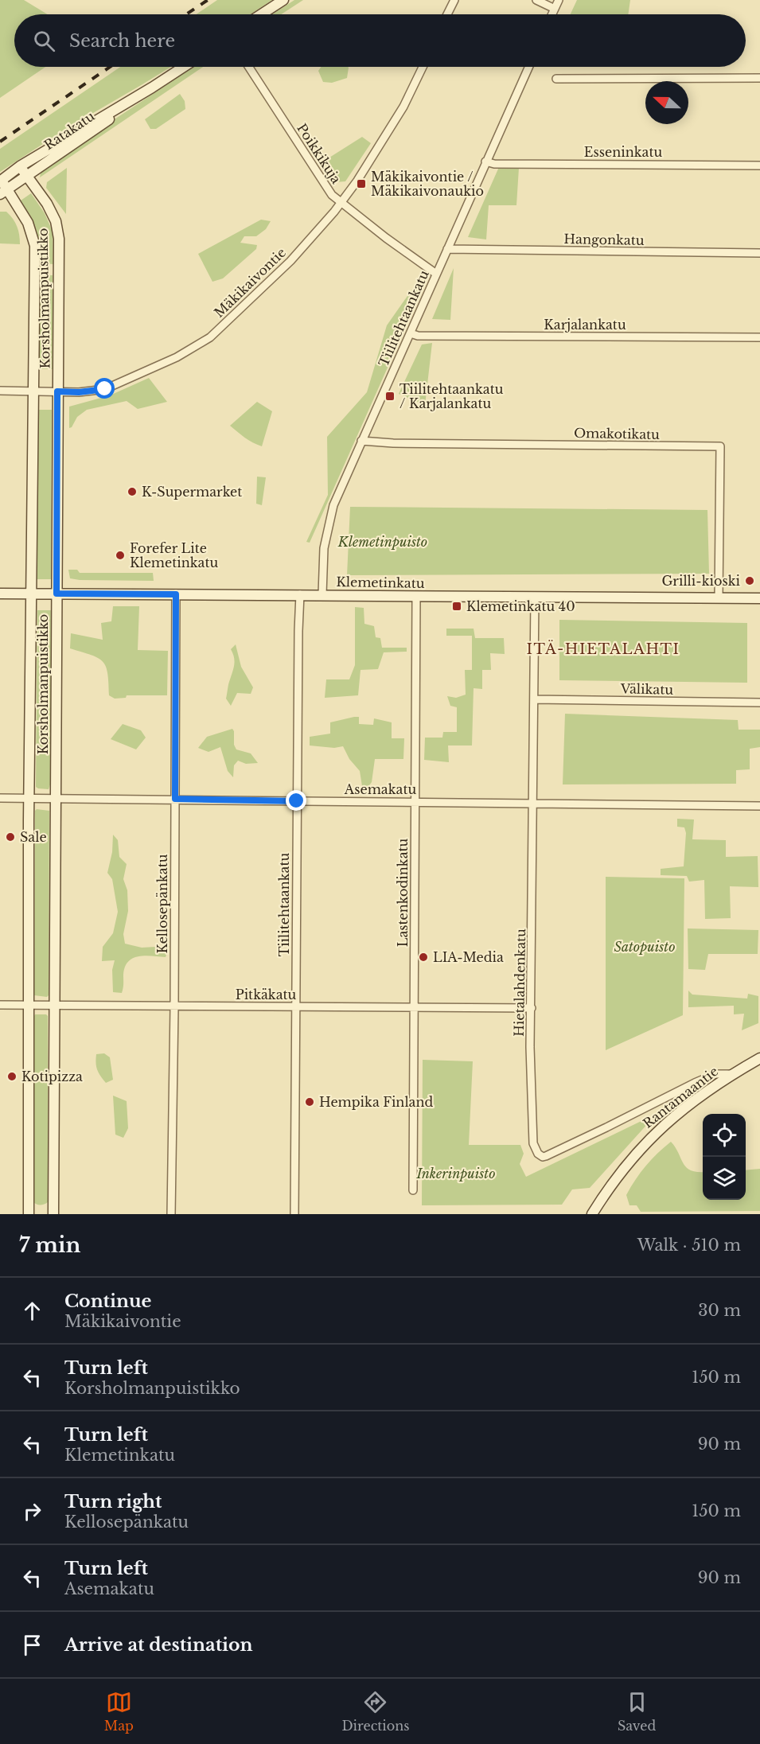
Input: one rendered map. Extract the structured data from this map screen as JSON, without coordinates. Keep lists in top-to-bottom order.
{
  "streets": {
    "main road": [
      "Ratakatu",
      "Korsholmanpuistikko",
      "Klemetinkatu",
      "Rantamaantie"
    ],
    "street": [
      "Esseninkatu",
      "Poikkikuja",
      "Hangonkatu",
      "Mäkikaivontie",
      "Tiilitehtaankatu",
      "Karjalankatu",
      "Omakotikatu",
      "Välikatu",
      "Asemakatu",
      "Lastenkodinkatu",
      "Kellosepänkatu",
      "Hietalahdenkatu",
      "Pitkäkatu"
    ]
  },
  "crossings": [
    ["Ratakatu", "Korsholmanpuistikko"],
    ["Esseninkatu", "Tiilitehtaankatu"],
    ["Poikkikuja", "Mäkikaivontie"],
    ["Poikkikuja", "Tiilitehtaankatu"],
    ["Hangonkatu", "Tiilitehtaankatu"],
    ["Mäkikaivontie", "Korsholmanpuistikko"],
    ["Korsholmanpuistikko", "Klemetinkatu"],
    ["Korsholmanpuistikko", "Asemakatu"],
    ["Korsholmanpuistikko", "Pitkäkatu"],
    ["Tiilitehtaankatu", "Karjalankatu"],
    ["Tiilitehtaankatu", "Omakotikatu"],
    ["Tiilitehtaankatu", "Klemetinkatu"],
    ["Tiilitehtaankatu", "Asemakatu"],
    ["Tiilitehtaankatu", "Pitkäkatu"],
    ["Omakotikatu", "Klemetinkatu"],
    ["Klemetinkatu", "Lastenkodinkatu"],
    ["Klemetinkatu", "Kellosepänkatu"],
    ["Klemetinkatu", "Hietalahdenkatu"],
    ["Välikatu", "Hietalahdenkatu"],
    ["Asemakatu", "Lastenkodinkatu"],
    ["Asemakatu", "Kellosepänkatu"],
    ["Asemakatu", "Hietalahdenkatu"],
    ["Lastenkodinkatu", "Pitkäkatu"],
    ["Kellosepänkatu", "Pitkäkatu"],
    ["Hietalahdenkatu", "Pitkäkatu"],
    ["Hietalahdenkatu", "Rantamaantie"]
  ],
  "districts": ["ITÄ-HIETALAHTI"],
  "parks": ["Klemetinpuisto", "Satopuisto", "Inkerinpuisto"],
  "places": {
    "transit": ["Mäkikaivontie / Mäkikaivonaukio", "Tiilitehtaankatu / Karjalankatu", "Klemetinkatu 40"],
    "other": [
      "K-Supermarket",
      "Forefer Lite Klemetinkatu",
      "Grilli-kioski",
      "Sale",
      "LIA-Media",
      "Kotipizza",
      "Hempika Finland"
    ]
  },
  "north": "left",
  "page": {
    "search": "Search here",
    "heading": ["7 min", "Walk · 510 m"],
    "list": [
      ["Continue", "Mäkikaivontie", "30 m"],
      ["Turn left", "Korsholmanpuistikko", "150 m"],
      ["Turn left", "Klemetinkatu", "90 m"],
      ["Turn right", "Kellosepänkatu", "150 m"],
      ["Turn left", "Asemakatu", "90 m"],
      "Arrive at destination"
    ],
    "nav": ["Map", "Directions", "Saved"]
  }
}
